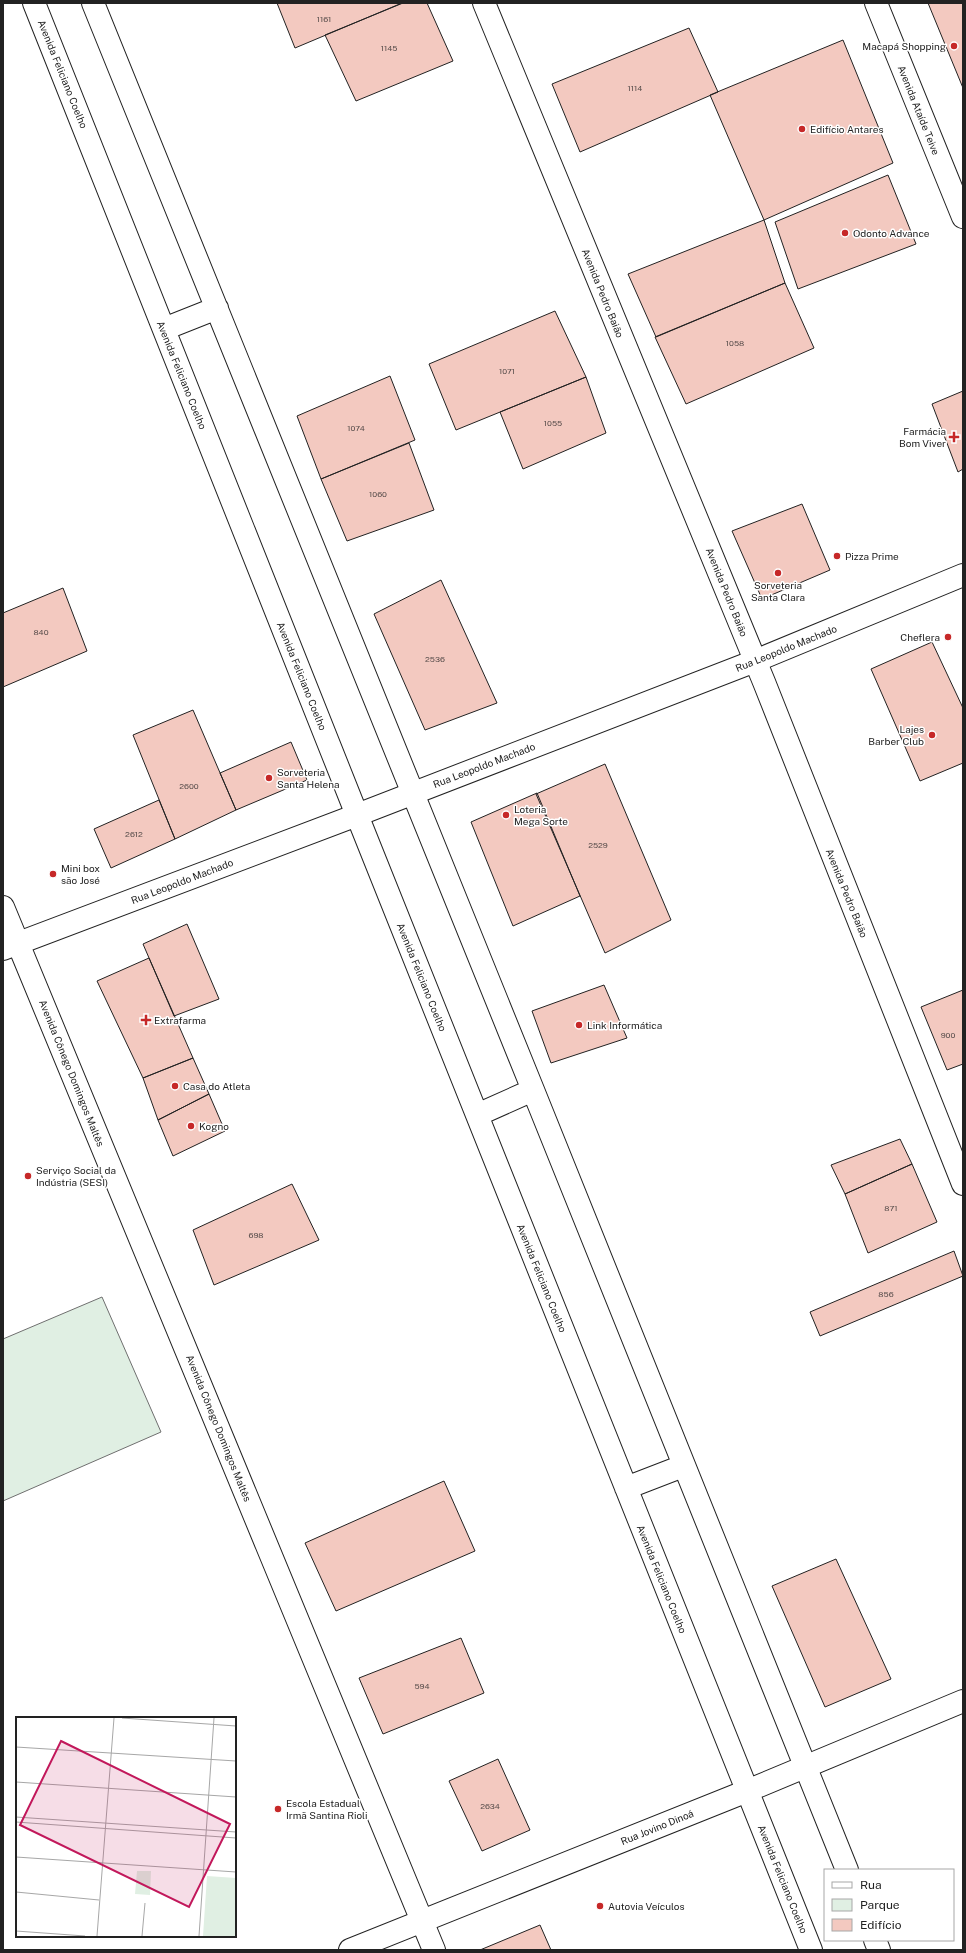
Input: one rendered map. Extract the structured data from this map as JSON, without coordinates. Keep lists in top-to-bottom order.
{
  "streets": {
    "street": [
      "Avenida Feliciano Coelho",
      "Avenida Ataíde Teive",
      "Avenida Pedro Baião",
      "Rua Leopoldo Machado",
      "Avenida Cônego Domingos Maltês",
      "Rua Jovino Dinoá"
    ]
  },
  "crossings": [
    ["Avenida Feliciano Coelho", "Rua Leopoldo Machado"],
    ["Avenida Feliciano Coelho", "Rua Jovino Dinoá"],
    ["Avenida Pedro Baião", "Rua Leopoldo Machado"],
    ["Rua Leopoldo Machado", "Avenida Cônego Domingos Maltês"],
    ["Avenida Cônego Domingos Maltês", "Rua Jovino Dinoá"]
  ],
  "places": {
    "other": [
      "Macapá Shopping",
      "Edifício Antares",
      "Odonto Advance",
      "Pizza Prime",
      "Sorveteria Santa Clara",
      "Cheflera",
      "Lajes Barber Club",
      "Sorveteria Santa Helena",
      "Loteria Mega Sorte",
      "Mini box são José",
      "Link Informática",
      "Casa do Atleta",
      "Kogno",
      "Serviço Social da Indústria (SESI)",
      "Escola Estadual Irmã Santina Rioli",
      "Autovia Veículos"
    ],
    "health": ["Farmácia Bom Viver", "Extrafarma"]
  },
  "house_numbers": [
    "1161",
    "1145",
    "1114",
    "1058",
    "1071",
    "1055",
    "1074",
    "1060",
    "840",
    "2536",
    "2600",
    "2612",
    "2529",
    "900",
    "871",
    "698",
    "856",
    "594",
    "2634"
  ],
  "legend": ["Rua", "Parque", "Edifício"]
}
